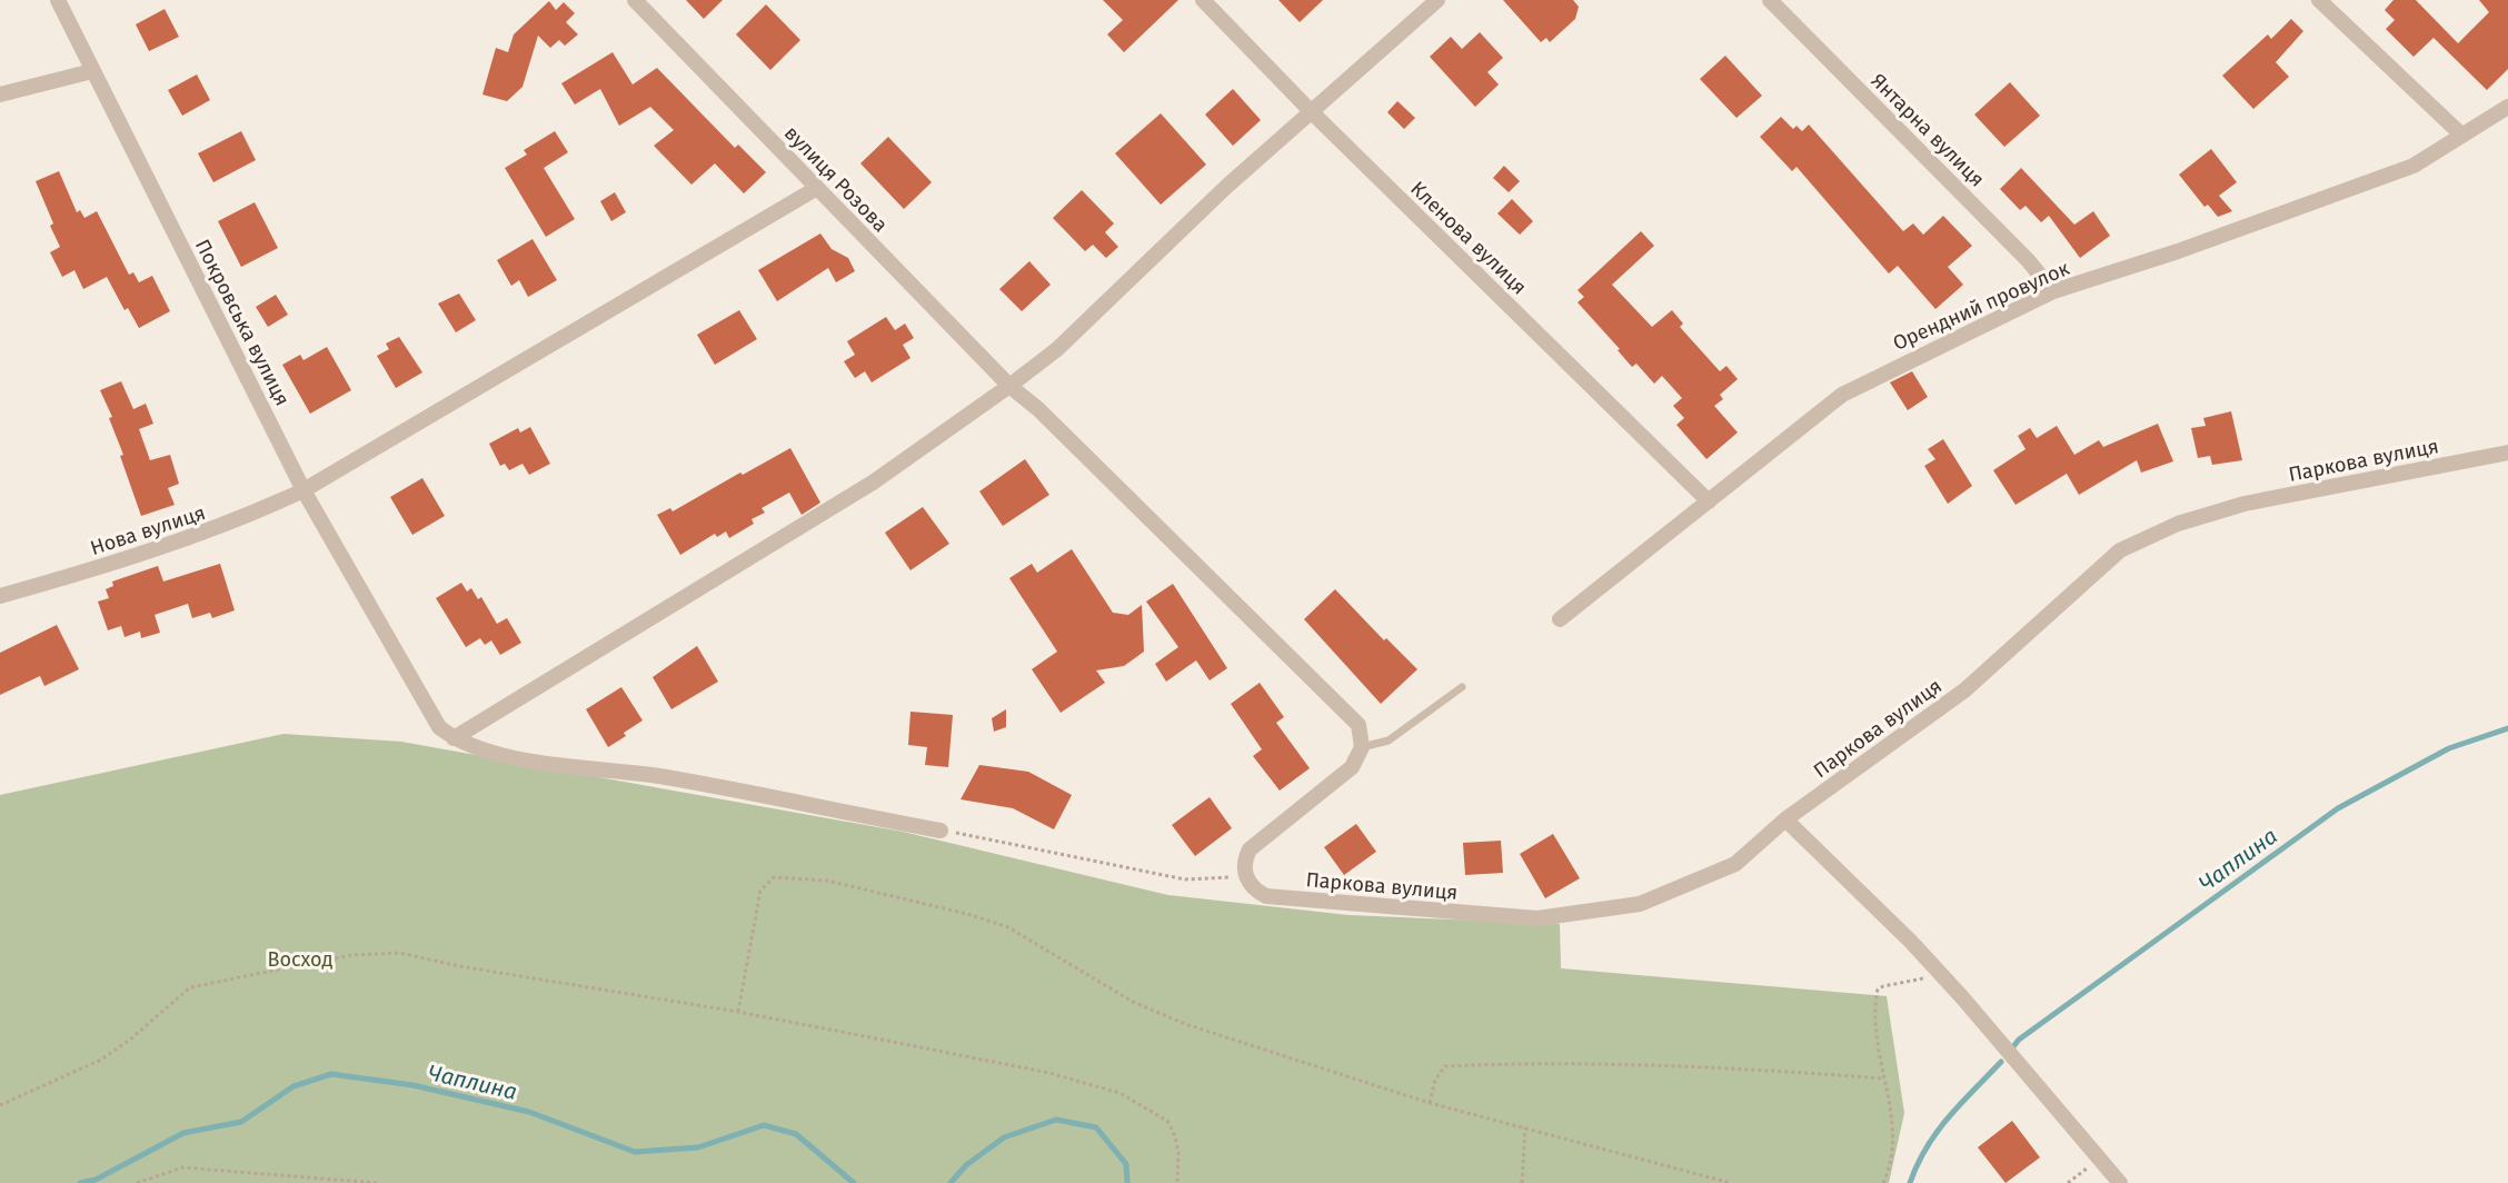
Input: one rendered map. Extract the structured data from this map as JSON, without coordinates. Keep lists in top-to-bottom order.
{
  "streets": {
    "street": [
      "Янтарна вулиця",
      "вулиця Розова",
      "Кленова вулиця",
      "Орендний провулок",
      "Покровська вулиця",
      "Паркова вулиця",
      "Нова вулиця"
    ]
  },
  "crossings": [
    ["Янтарна вулиця", "Орендний провулок"],
    ["вулиця Розова", "Нова вулиця"],
    ["Кленова вулиця", "Орендний провулок"],
    ["Покровська вулиця", "Нова вулиця"]
  ],
  "water": ["Чаплина"],
  "parks": ["Восход"]
}
